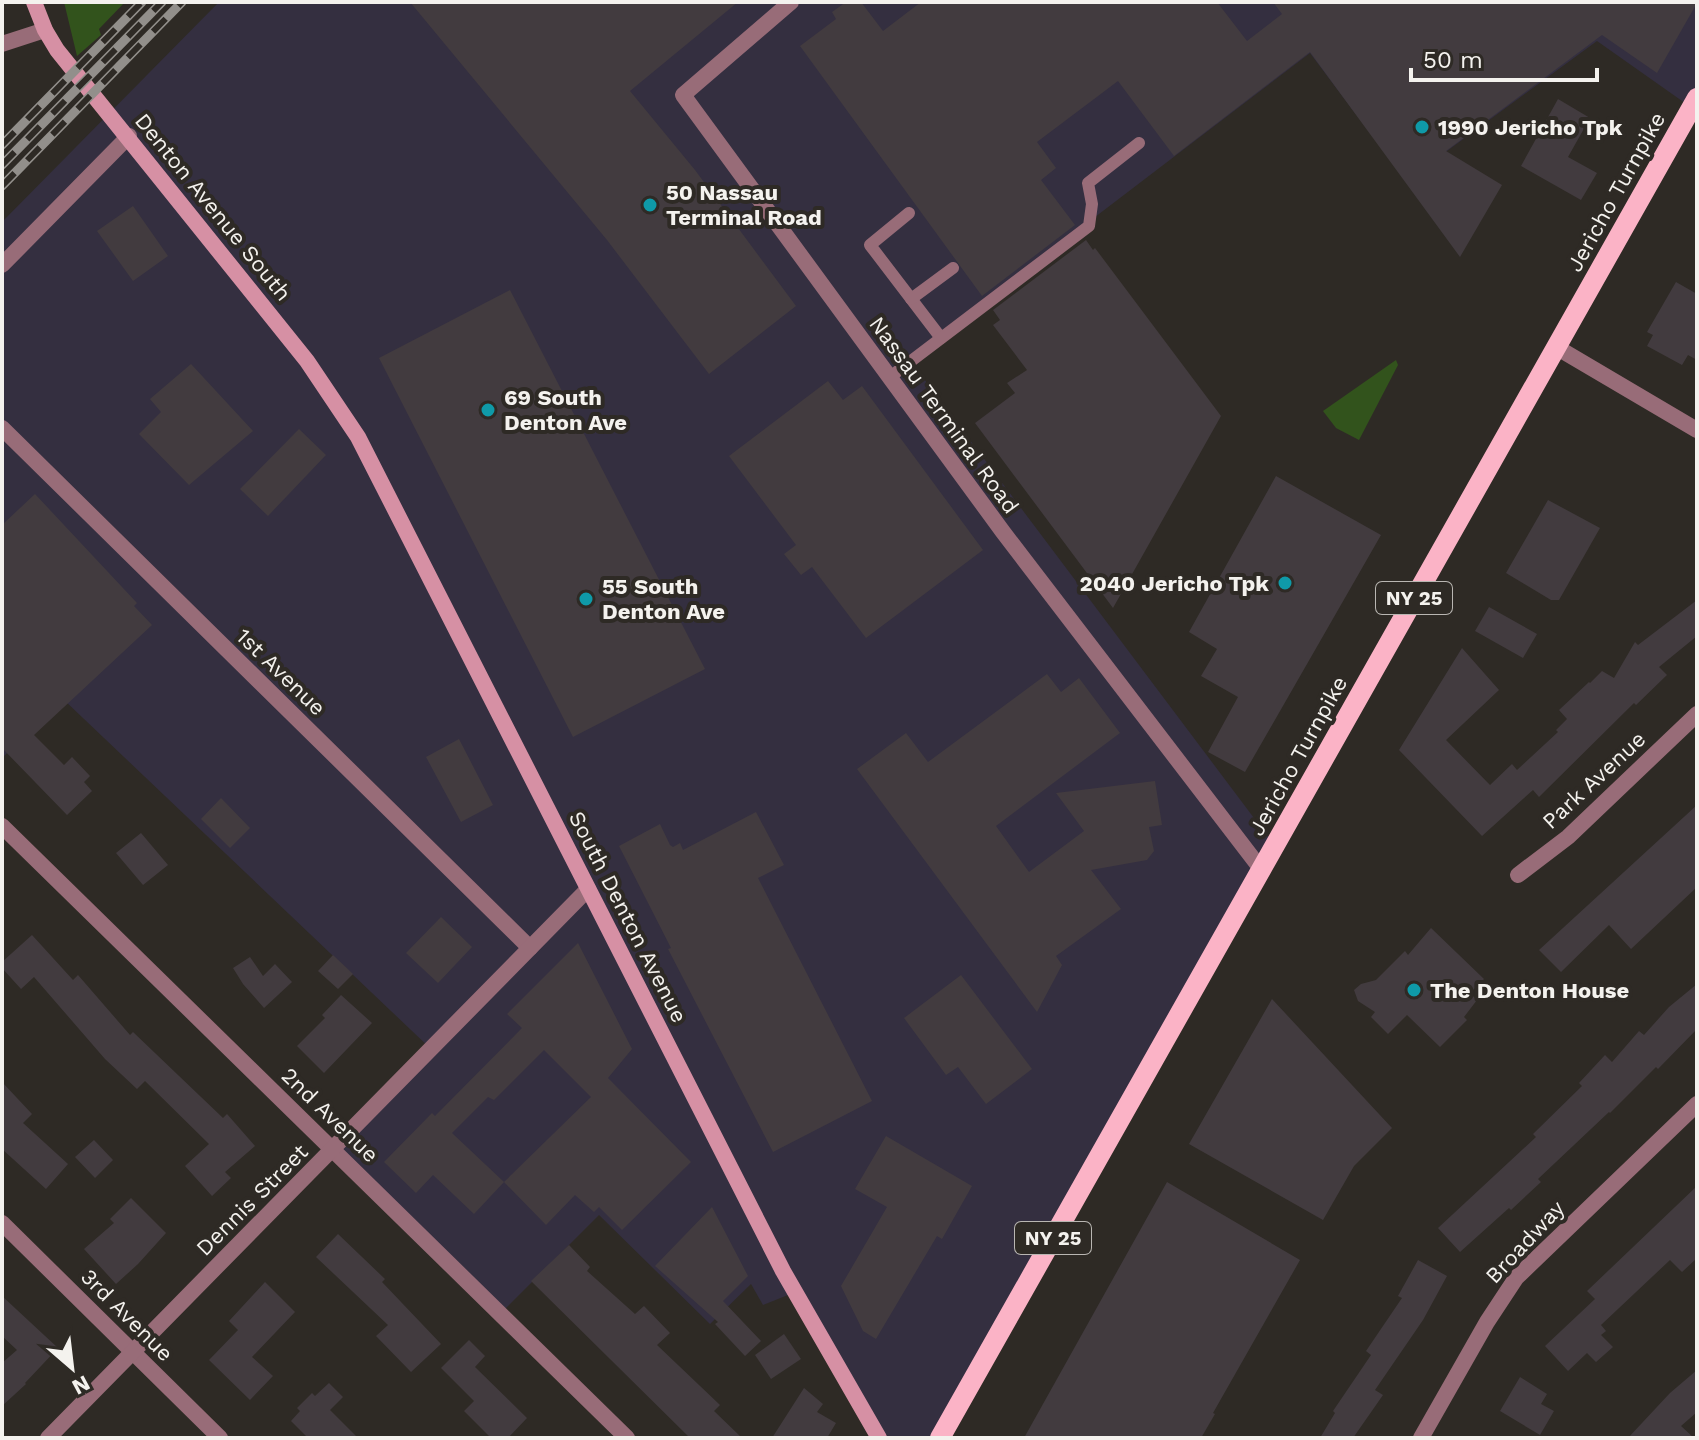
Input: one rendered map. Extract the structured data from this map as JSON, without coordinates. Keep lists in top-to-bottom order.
{
  "streets": {
    "main road": ["Jericho Turnpike", "NY 25"],
    "street": [
      "Denton Avenue South",
      "Nassau Terminal Road",
      "1st Avenue",
      "Park Avenue",
      "South Denton Avenue",
      "2nd Avenue",
      "Dennis Street",
      "Broadway",
      "3rd Avenue"
    ]
  },
  "crossings": [
    ["Jericho Turnpike", "Nassau Terminal Road"],
    ["Denton Avenue South", "South Denton Avenue"],
    ["1st Avenue", "Dennis Street"],
    ["South Denton Avenue", "Dennis Street"],
    ["2nd Avenue", "Dennis Street"],
    ["Dennis Street", "3rd Avenue"]
  ],
  "places": [
    "1990 Jericho Tpk",
    "50 Nassau Terminal Road",
    "69 South Denton Ave",
    "2040 Jericho Tpk",
    "55 South Denton Ave",
    "The Denton House"
  ],
  "scale_bar": "50 m",
  "north": "bottom right"
}
